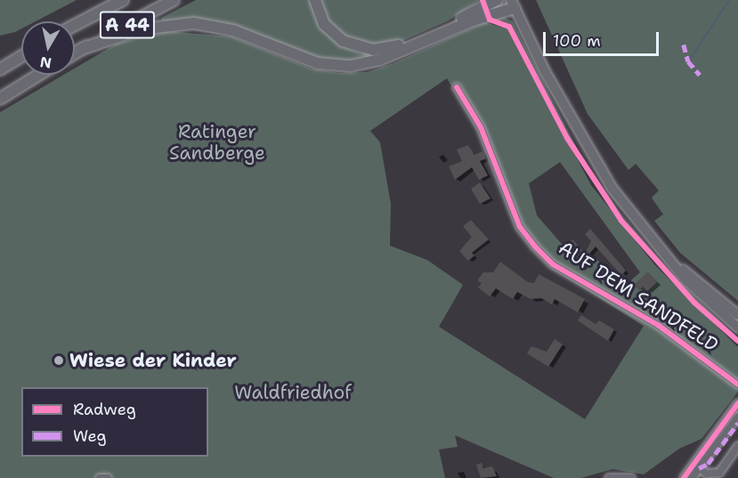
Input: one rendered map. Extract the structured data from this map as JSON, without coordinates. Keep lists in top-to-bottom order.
{
  "streets": {
    "highway": ["A 44"],
    "street": ["AUF DEM SANDFELD"]
  },
  "parks": ["Ratinger Sandberge", "Waldfriedhof"],
  "places": ["Wiese der Kinder"],
  "legend": ["Radweg", "Weg"],
  "scale_bar": "100 m",
  "north": "bottom"
}
